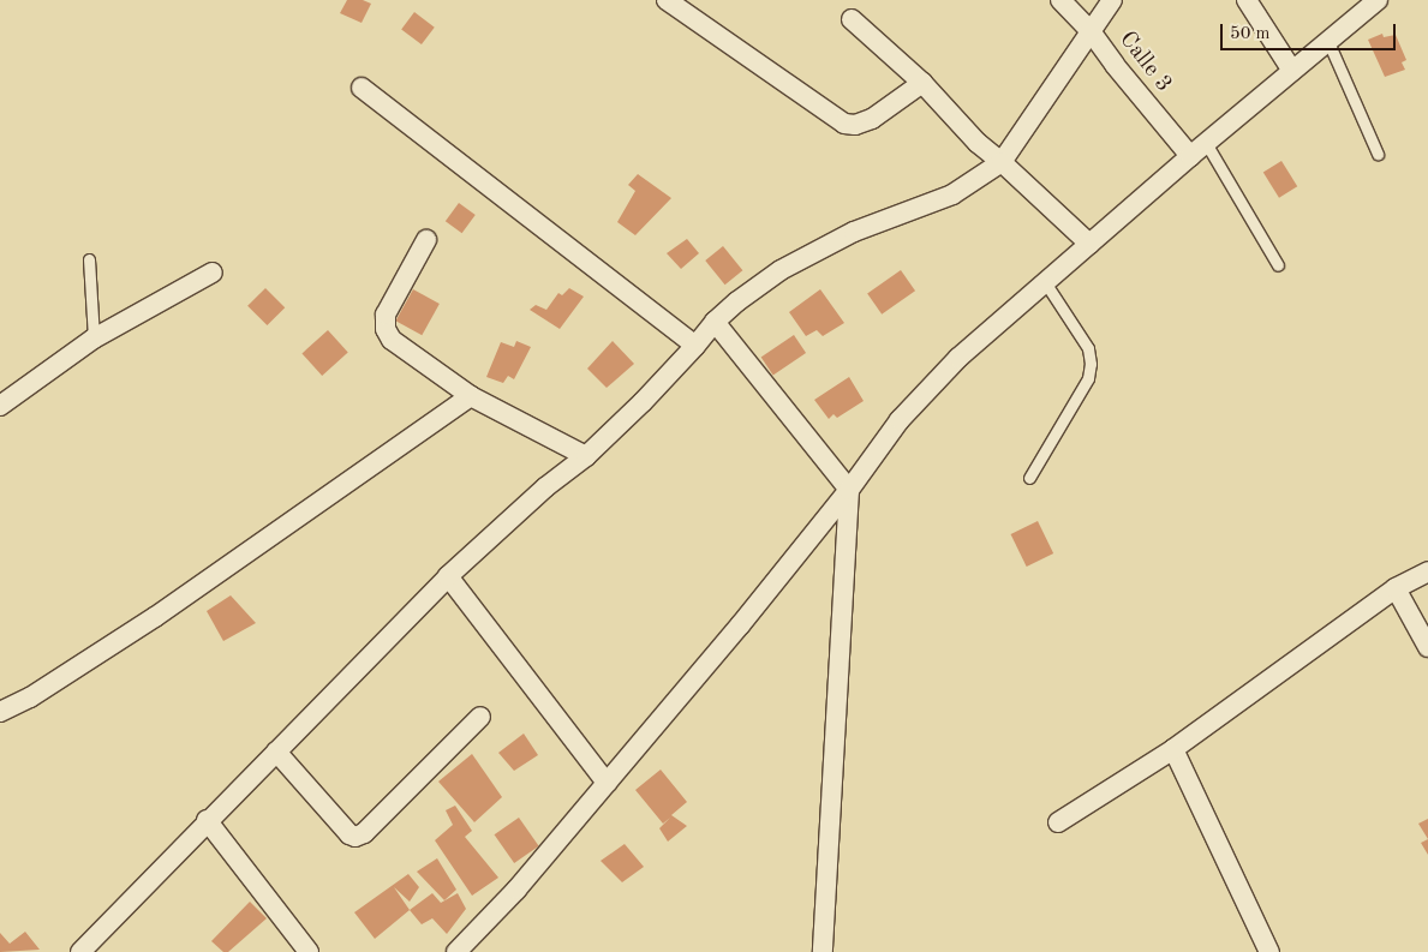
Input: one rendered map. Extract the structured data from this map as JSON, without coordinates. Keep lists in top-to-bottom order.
{
  "streets": {
    "street": ["Calle 3"]
  },
  "scale_bar": "50 m"
}
